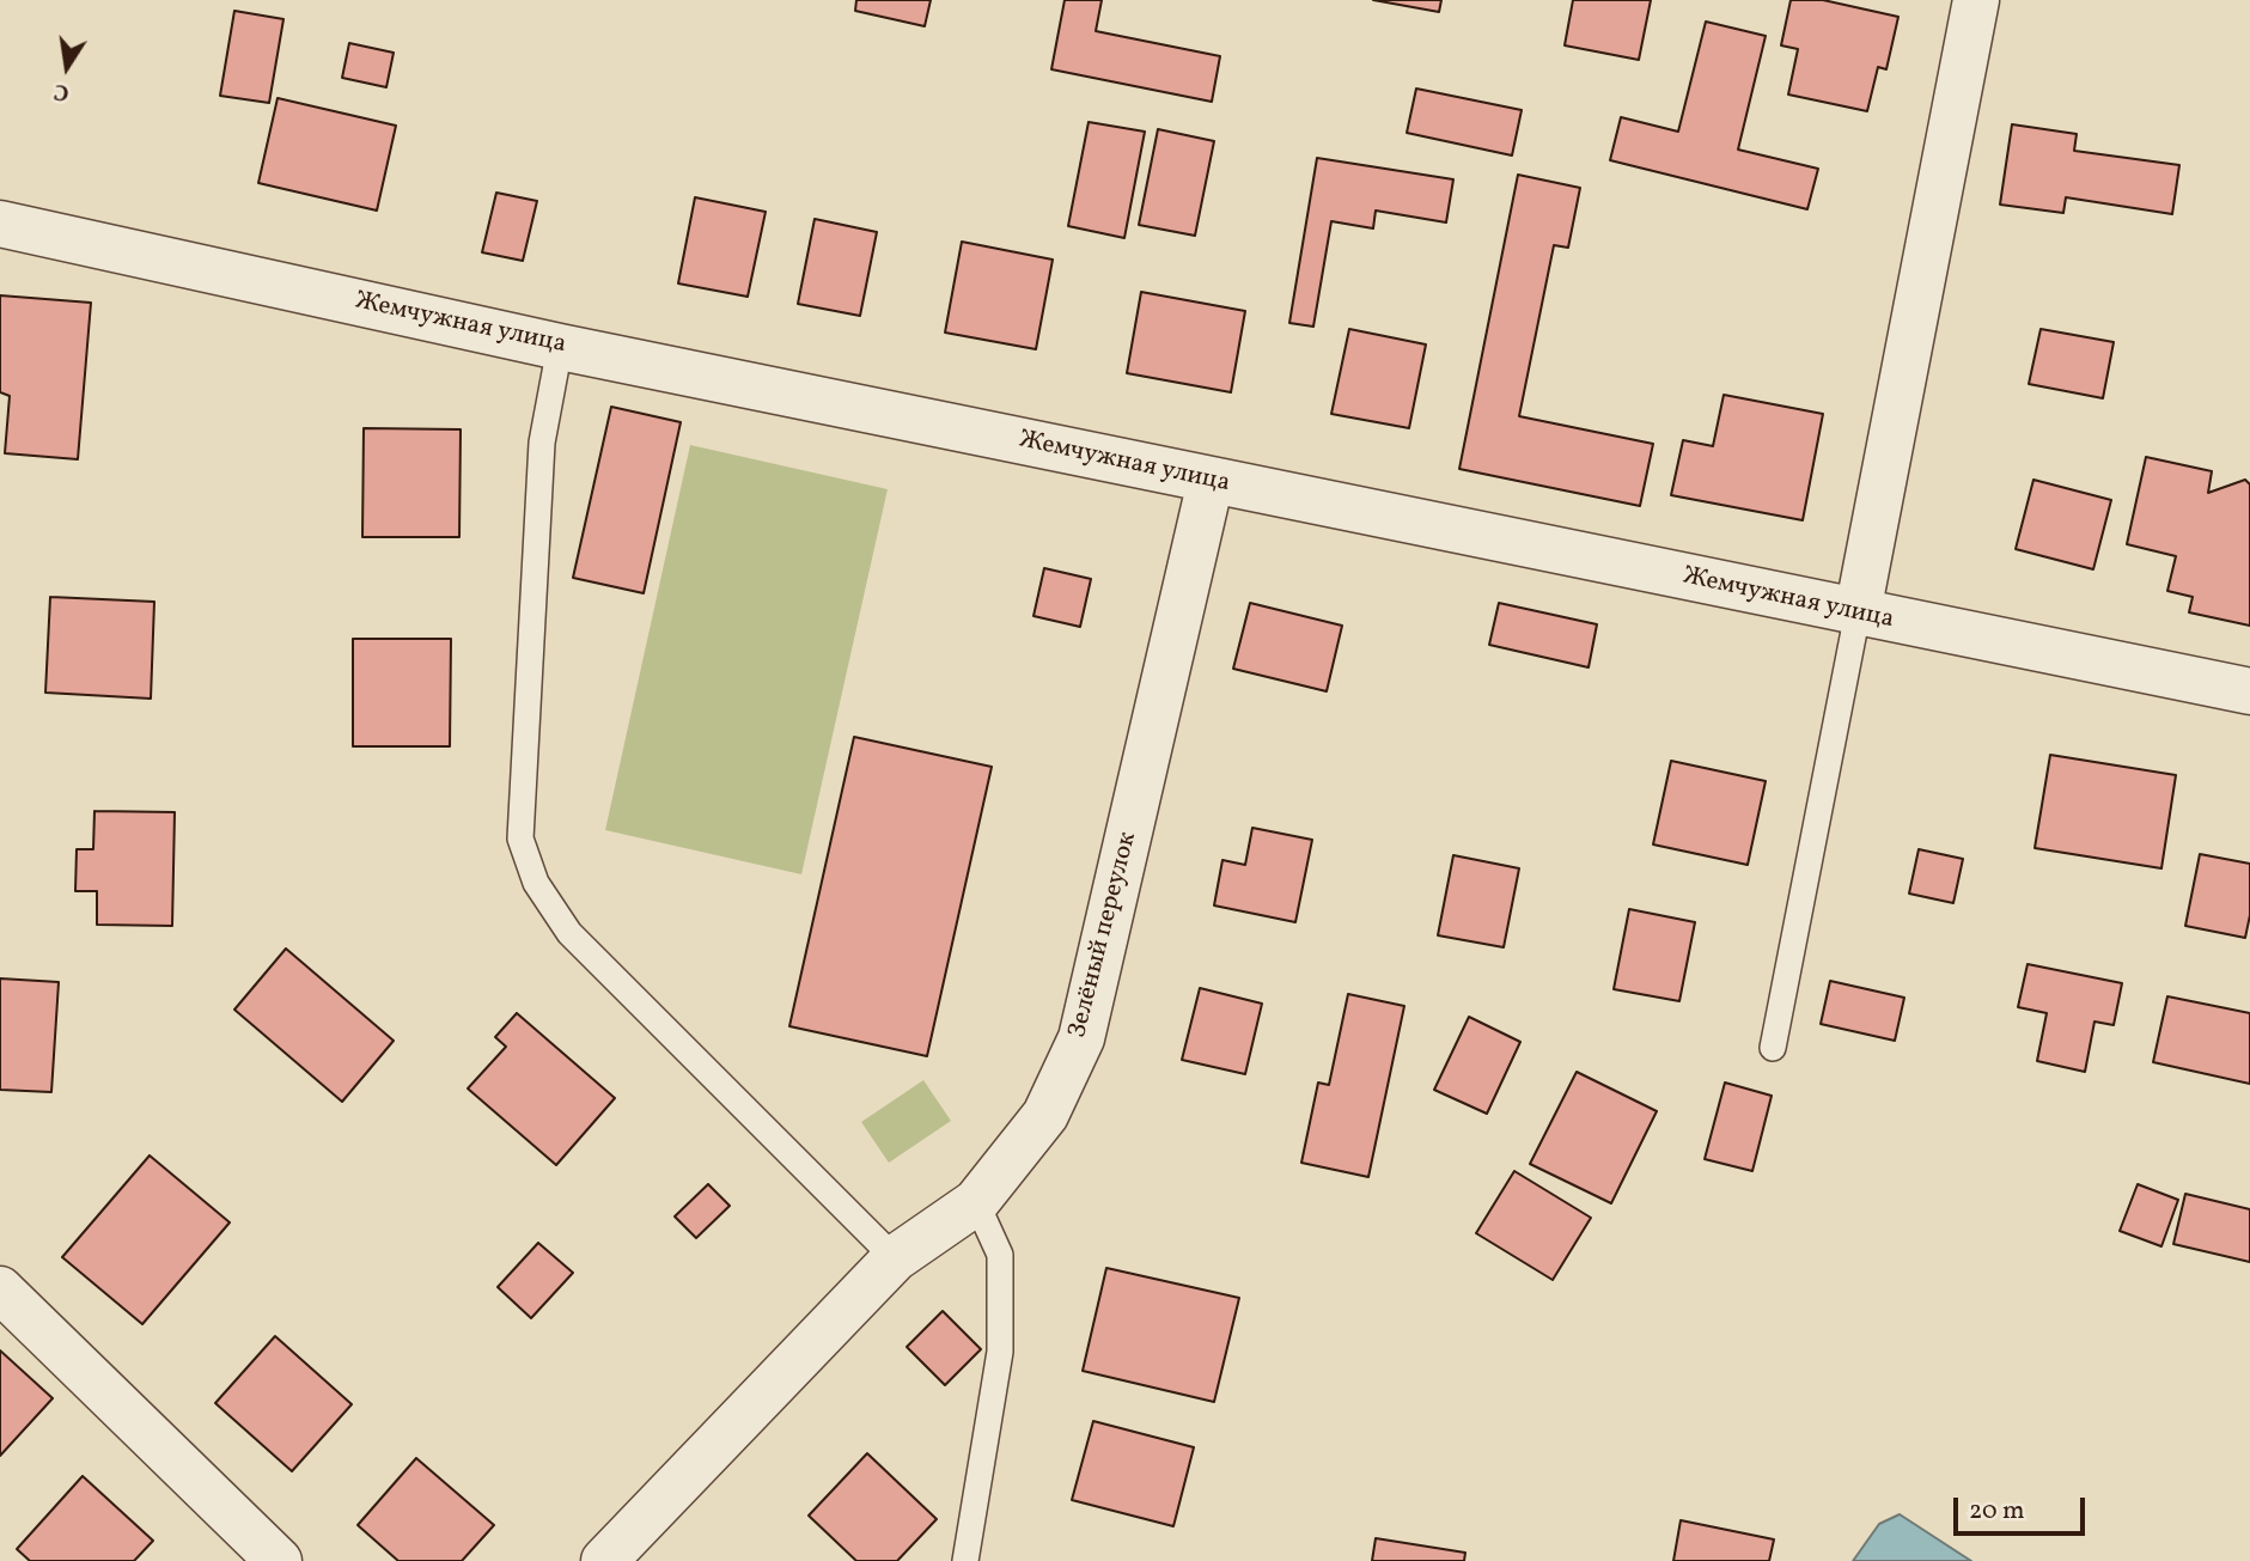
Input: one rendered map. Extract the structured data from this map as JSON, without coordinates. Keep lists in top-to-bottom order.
{
  "streets": {
    "street": ["Жемчужная улица", "Зелёный переулок"]
  },
  "crossings": [
    ["Жемчужная улица", "Зелёный переулок"]
  ],
  "scale_bar": "20 m",
  "north": "bottom"
}
